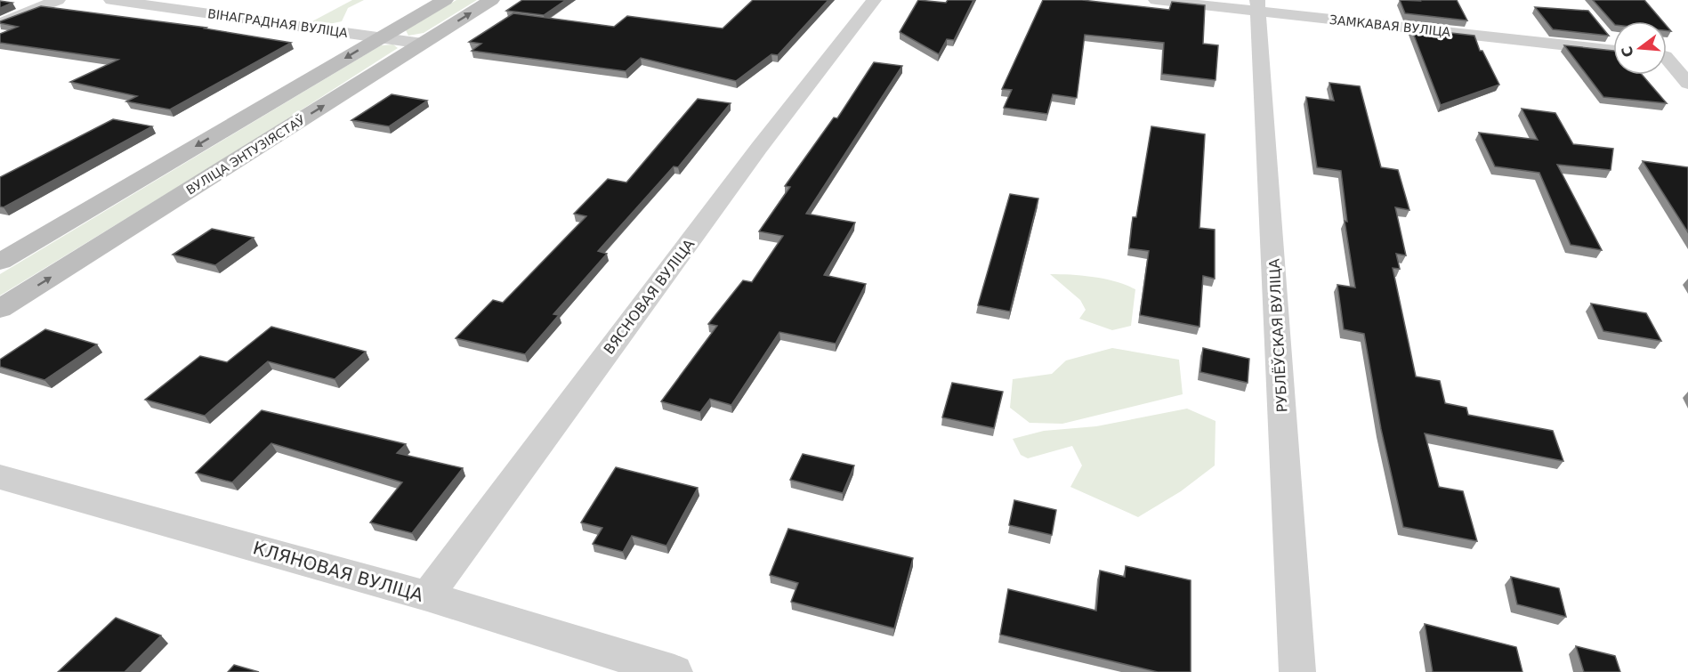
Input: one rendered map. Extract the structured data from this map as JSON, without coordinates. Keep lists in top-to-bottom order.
{
  "streets": {
    "street": [
      "ВІНАГРАДНАЯ ВУЛІЦА",
      "ЗАМКАВАЯ ВУЛІЦА",
      "ВУЛІЦА ЭНТУЗІЯСТАЎ",
      "ВЯСНОВАЯ ВУЛІЦА",
      "РУБЛЁЎСКАЯ ВУЛІЦА",
      "КЛЯНОВАЯ ВУЛІЦА"
    ]
  },
  "crossings": [
    ["ВІНАГРАДНАЯ ВУЛІЦА", "ВУЛІЦА ЭНТУЗІЯСТАЎ"],
    ["ЗАМКАВАЯ ВУЛІЦА", "РУБЛЁЎСКАЯ ВУЛІЦА"],
    ["ВЯСНОВАЯ ВУЛІЦА", "КЛЯНОВАЯ ВУЛІЦА"]
  ],
  "north": "left"
}
